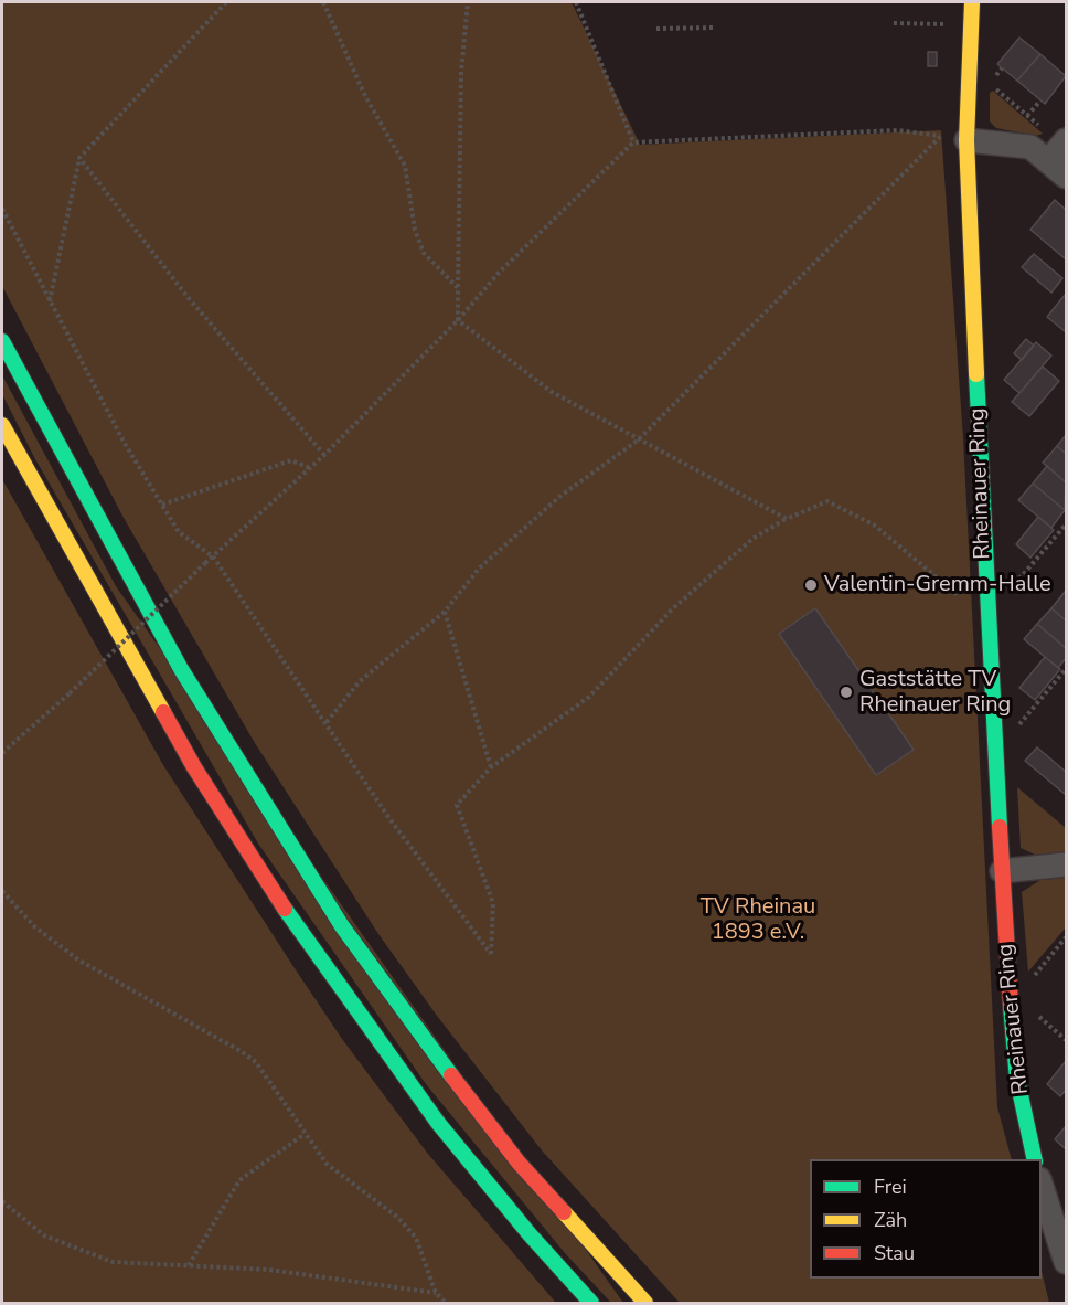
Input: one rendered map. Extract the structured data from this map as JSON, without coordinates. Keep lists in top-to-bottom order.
{
  "streets": {
    "main road": ["Rheinauer Ring"]
  },
  "parks": ["TV Rheinau 1893 e.V."],
  "places": ["Valentin-Gremm-Halle", "Gaststätte TV Rheinauer Ring"],
  "legend": ["Frei", "Zäh", "Stau"]
}
